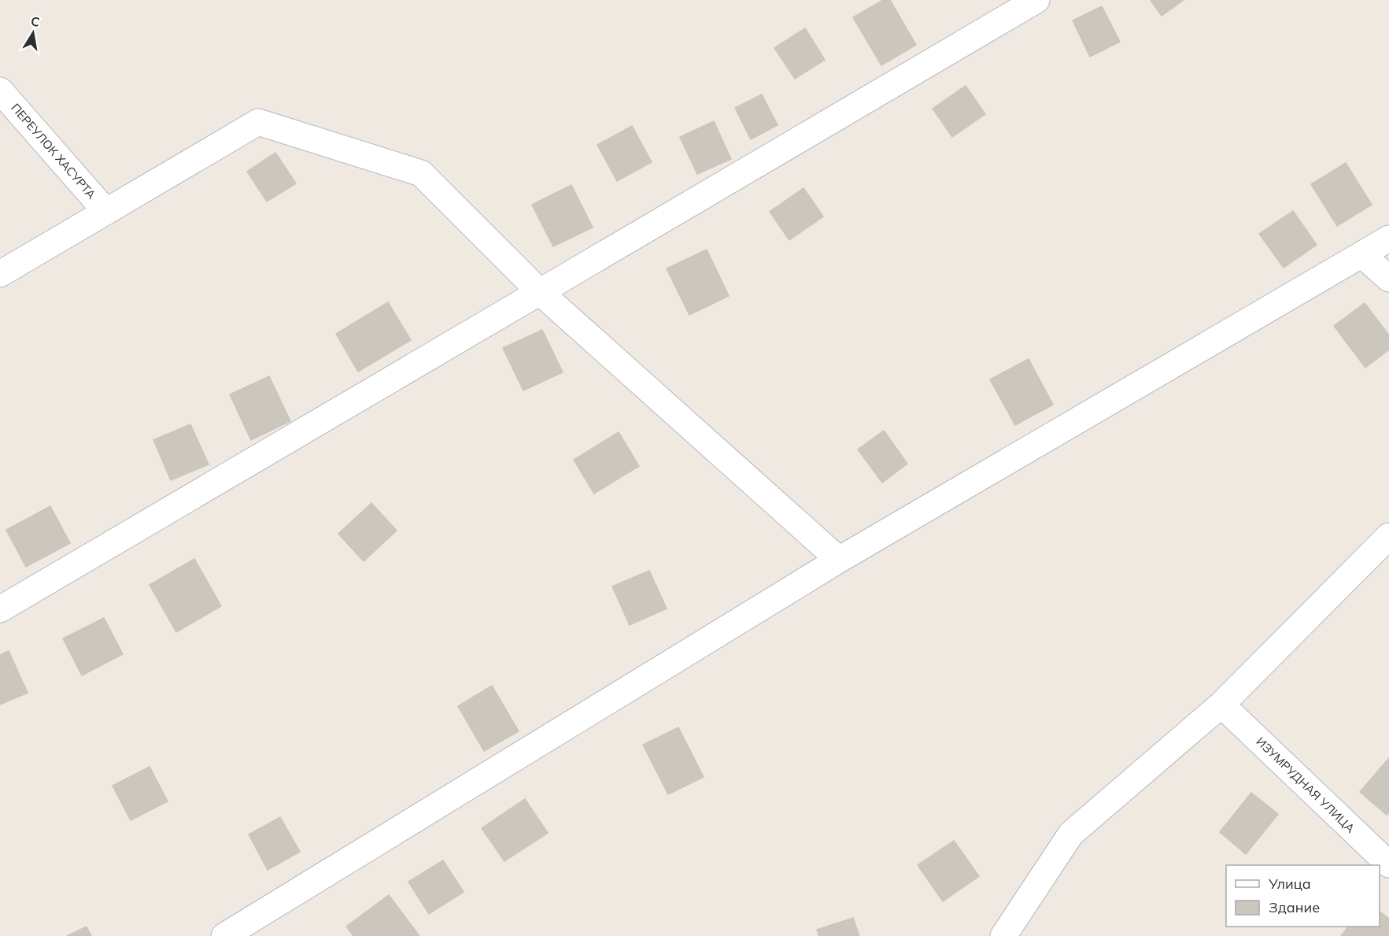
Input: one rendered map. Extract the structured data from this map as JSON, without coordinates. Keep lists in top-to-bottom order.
{
  "streets": {
    "street": ["ПЕРЕУЛОК ХАСУРТА", "ИЗУМРУДНАЯ УЛИЦА"]
  },
  "legend": ["Улица", "Здание"],
  "north": "top"
}
